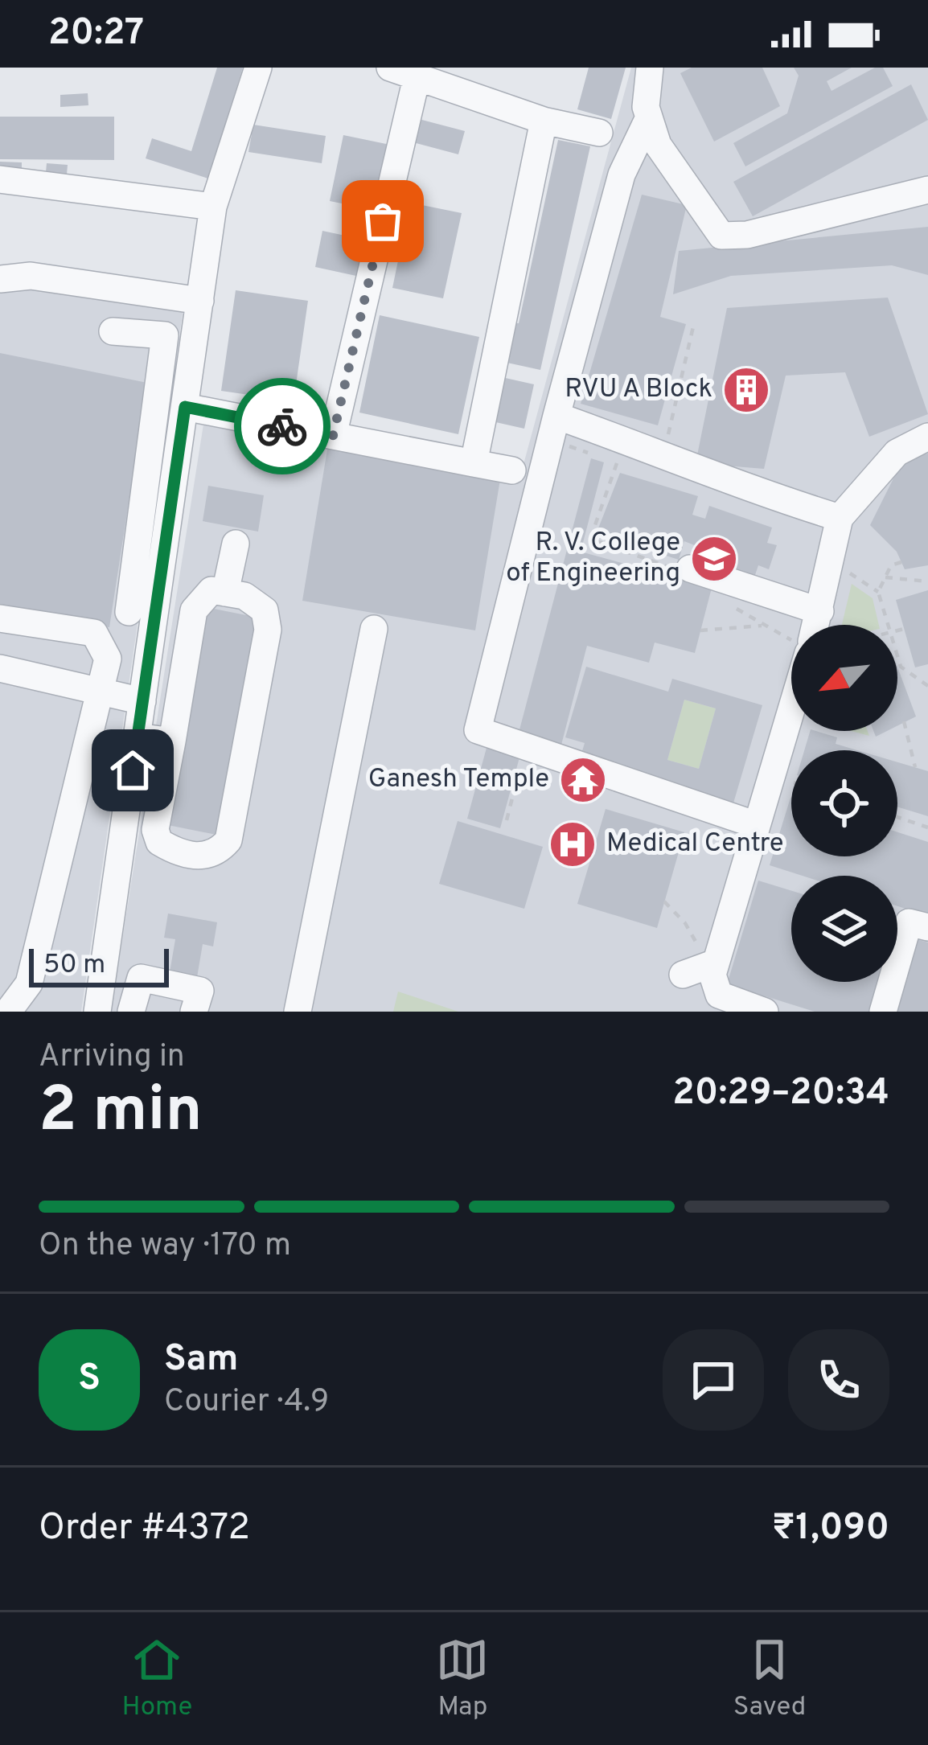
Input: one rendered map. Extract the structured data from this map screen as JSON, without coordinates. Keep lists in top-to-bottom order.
{
  "places": {
    "building": ["RVU A Block"],
    "school or university": ["R. V. College of Engineering"],
    "temple": ["Ganesh Temple"],
    "hospital": ["Medical Centre"]
  },
  "scale_bar": "50 m",
  "north": "bottom left",
  "page": {
    "status": "20:27",
    "scale": "50 m",
    "heading": ["2 min", "Arriving in", "20:29–20:34"],
    "panel": [
      "Sam",
      "Courier · 4.9",
      "Order #4372",
      "₹1,090"
    ],
    "bar": "On the way · 170 m",
    "round": "S",
    "tabs": ["Home", "Map", "Saved"]
  }
}
